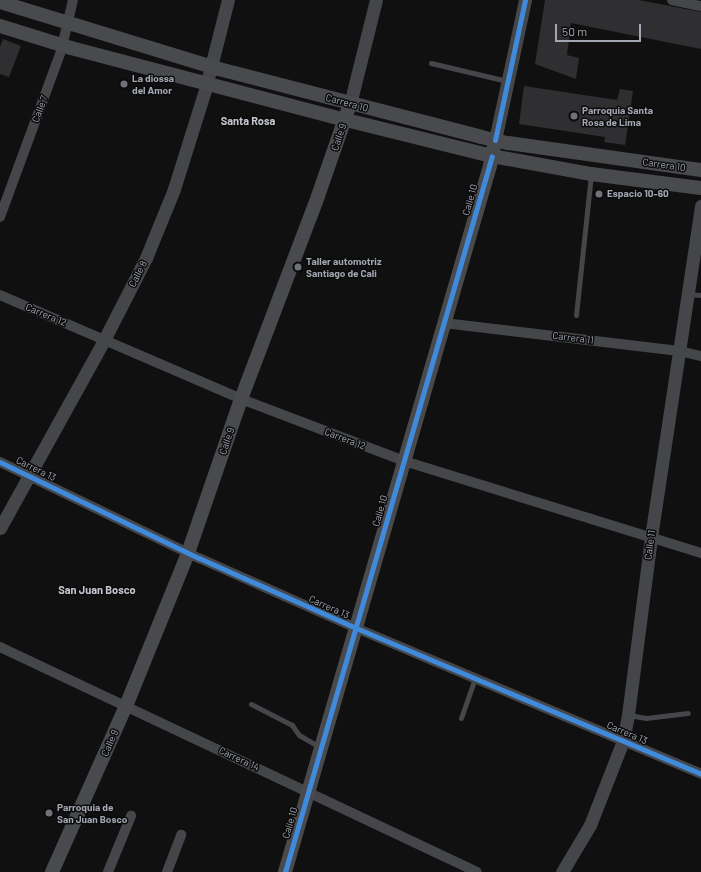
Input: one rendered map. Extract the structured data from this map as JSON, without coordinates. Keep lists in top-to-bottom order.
{
  "streets": {
    "main road": ["Carrera 10", "Calle 9", "Calle 10"],
    "street": [
      "Calle 7",
      "Calle 8",
      "Carrera 12",
      "Carrera 11",
      "Carrera 13",
      "Calle 11",
      "Carrera 14"
    ]
  },
  "crossings": [
    ["Carrera 10", "Calle 7"],
    ["Carrera 10", "Calle 9"],
    ["Carrera 10", "Calle 10"],
    ["Carrera 10", "Calle 8"],
    ["Calle 9", "Carrera 12"],
    ["Calle 9", "Carrera 13"],
    ["Calle 9", "Carrera 14"],
    ["Calle 10", "Carrera 12"],
    ["Calle 10", "Carrera 11"],
    ["Calle 10", "Carrera 13"],
    ["Calle 10", "Carrera 14"],
    ["Calle 8", "Carrera 12"],
    ["Calle 8", "Carrera 13"],
    ["Carrera 12", "Calle 11"],
    ["Carrera 11", "Calle 11"],
    ["Carrera 13", "Calle 11"]
  ],
  "districts": ["Santa Rosa", "San Juan Bosco"],
  "places": [
    "La diossa del Amor",
    "Parroquia Santa Rosa de Lima",
    "Espacio 10-60",
    "Taller automotriz Santiago de Cali",
    "Parroquia de San Juan Bosco"
  ],
  "scale_bar": "50 m"
}
